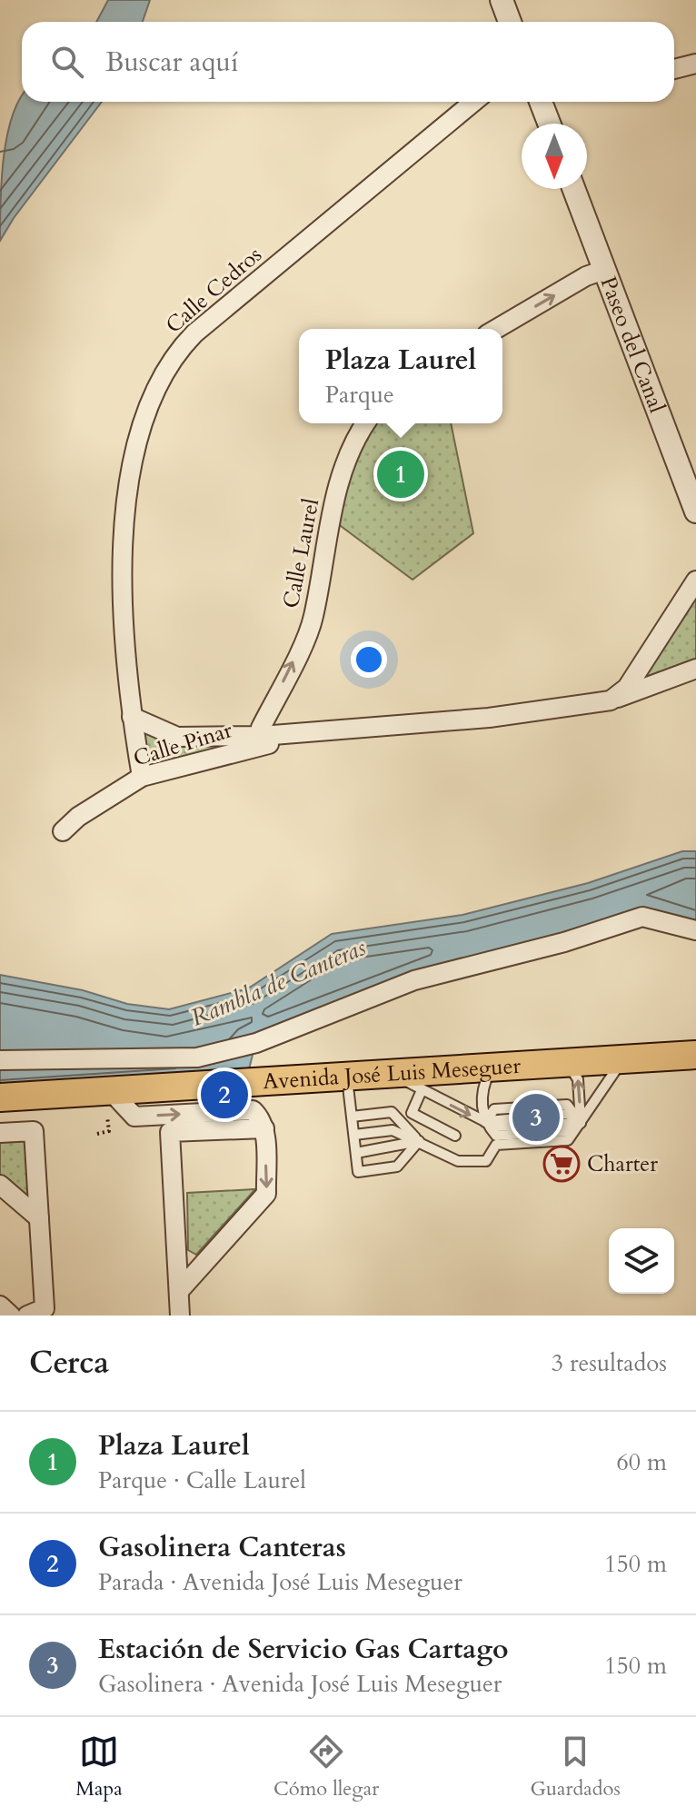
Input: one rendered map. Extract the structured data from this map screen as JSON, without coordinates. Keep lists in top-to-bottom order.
{
  "streets": {
    "main road": ["Avenida José Luis Meseguer"],
    "street": [
      "Calle Cedros",
      "Paseo del Canal",
      "Calle Laurel",
      "Calle Pinar"
    ]
  },
  "crossings": [
    ["Calle Cedros", "Calle Pinar"],
    ["Calle Laurel", "Calle Pinar"]
  ],
  "one_way": ["Calle Laurel"],
  "water": ["Rambla de Canteras"],
  "places": {
    "supermarket": ["Charter"]
  },
  "north": "bottom",
  "page": {
    "search": "Buscar aquí",
    "popup": ["Plaza Laurel", "Parque"],
    "pins": ["1", "2", "3"],
    "heading": ["Cerca", "3 resultados"],
    "list": [
      {
        "mark": "1",
        "name": "Plaza Laurel",
        "note": "Parque · Calle Laurel",
        "value": "60 m"
      },
      {
        "mark": "2",
        "name": "Gasolinera Canteras",
        "note": "Parada · Avenida José Luis Meseguer",
        "value": "150 m"
      },
      {
        "mark": "3",
        "name": "Estación de Servicio Gas Cartago",
        "note": "Gasolinera · Avenida José Luis Meseguer",
        "value": "150 m"
      }
    ],
    "nav": ["Mapa", "Cómo llegar", "Guardados"]
  }
}
